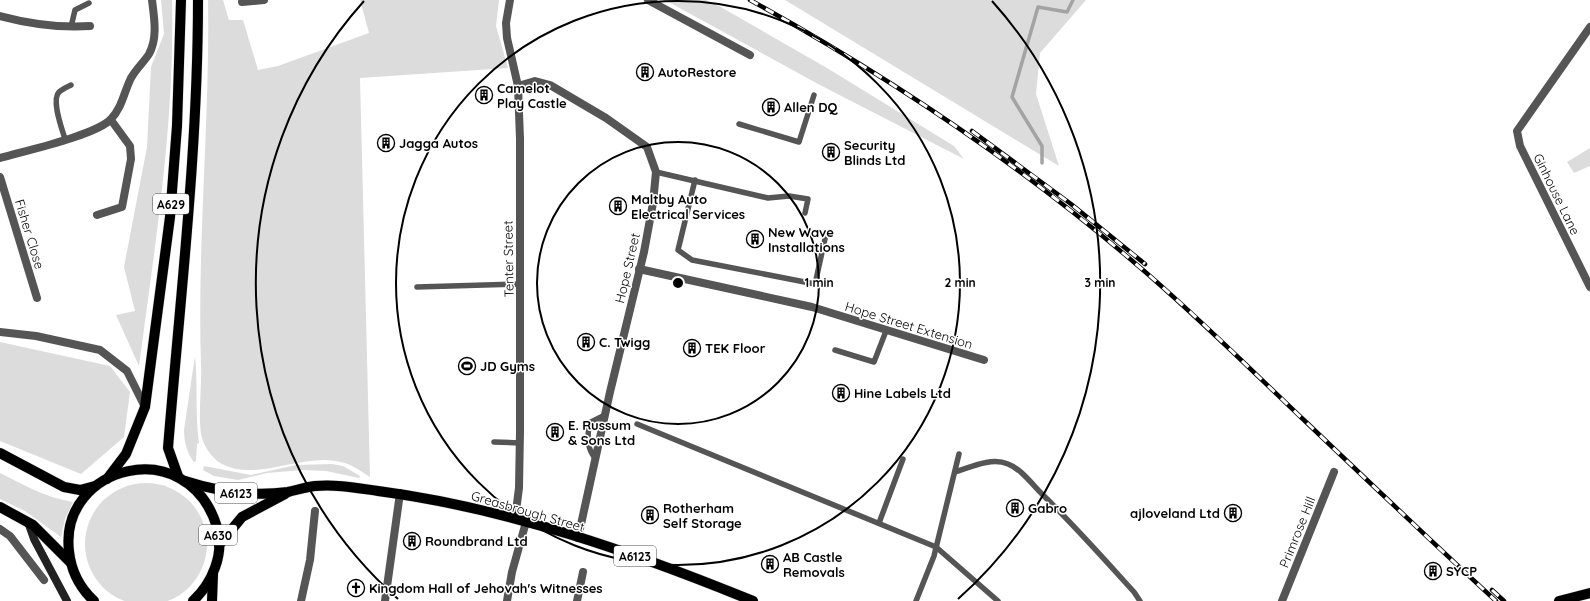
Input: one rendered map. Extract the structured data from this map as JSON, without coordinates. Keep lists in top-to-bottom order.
{
  "streets": {
    "main road": [
      "A629",
      "A6123",
      "Greasbrough Street",
      "A630"
    ],
    "street": [
      "Ginhouse Lane",
      "Fisher Close",
      "Tenter Street",
      "Hope Street",
      "Hope Street Extension",
      "Primrose Hill"
    ]
  },
  "crossings": [
    ["A629", "Greasbrough Street"],
    ["A629", "A630"],
    ["Tenter Street", "Hope Street"],
    ["Tenter Street", "Greasbrough Street"],
    ["Hope Street", "Hope Street Extension"],
    ["Hope Street", "Greasbrough Street"],
    ["Greasbrough Street", "A630"]
  ],
  "places": {
    "building": [
      "AutoRestore",
      "Camelot Play Castle",
      "Allen DQ",
      "Jagga Autos",
      "Security Blinds Ltd",
      "Maltby Auto Electrical Services",
      "New Wave Installations",
      "C. Twigg",
      "TEK Floor",
      "Hine Labels Ltd",
      "E. Russum & Sons Ltd",
      "Gabro",
      "ajloveland Ltd",
      "Rotherham Self Storage",
      "Roundbrand Ltd",
      "AB Castle Removals",
      "SYCP"
    ],
    "sports": ["JD Gyms"],
    "church": ["Kingdom Hall of Jehovah's Witnesses"]
  },
  "rings": ["1 min", "2 min", "3 min"]
}
